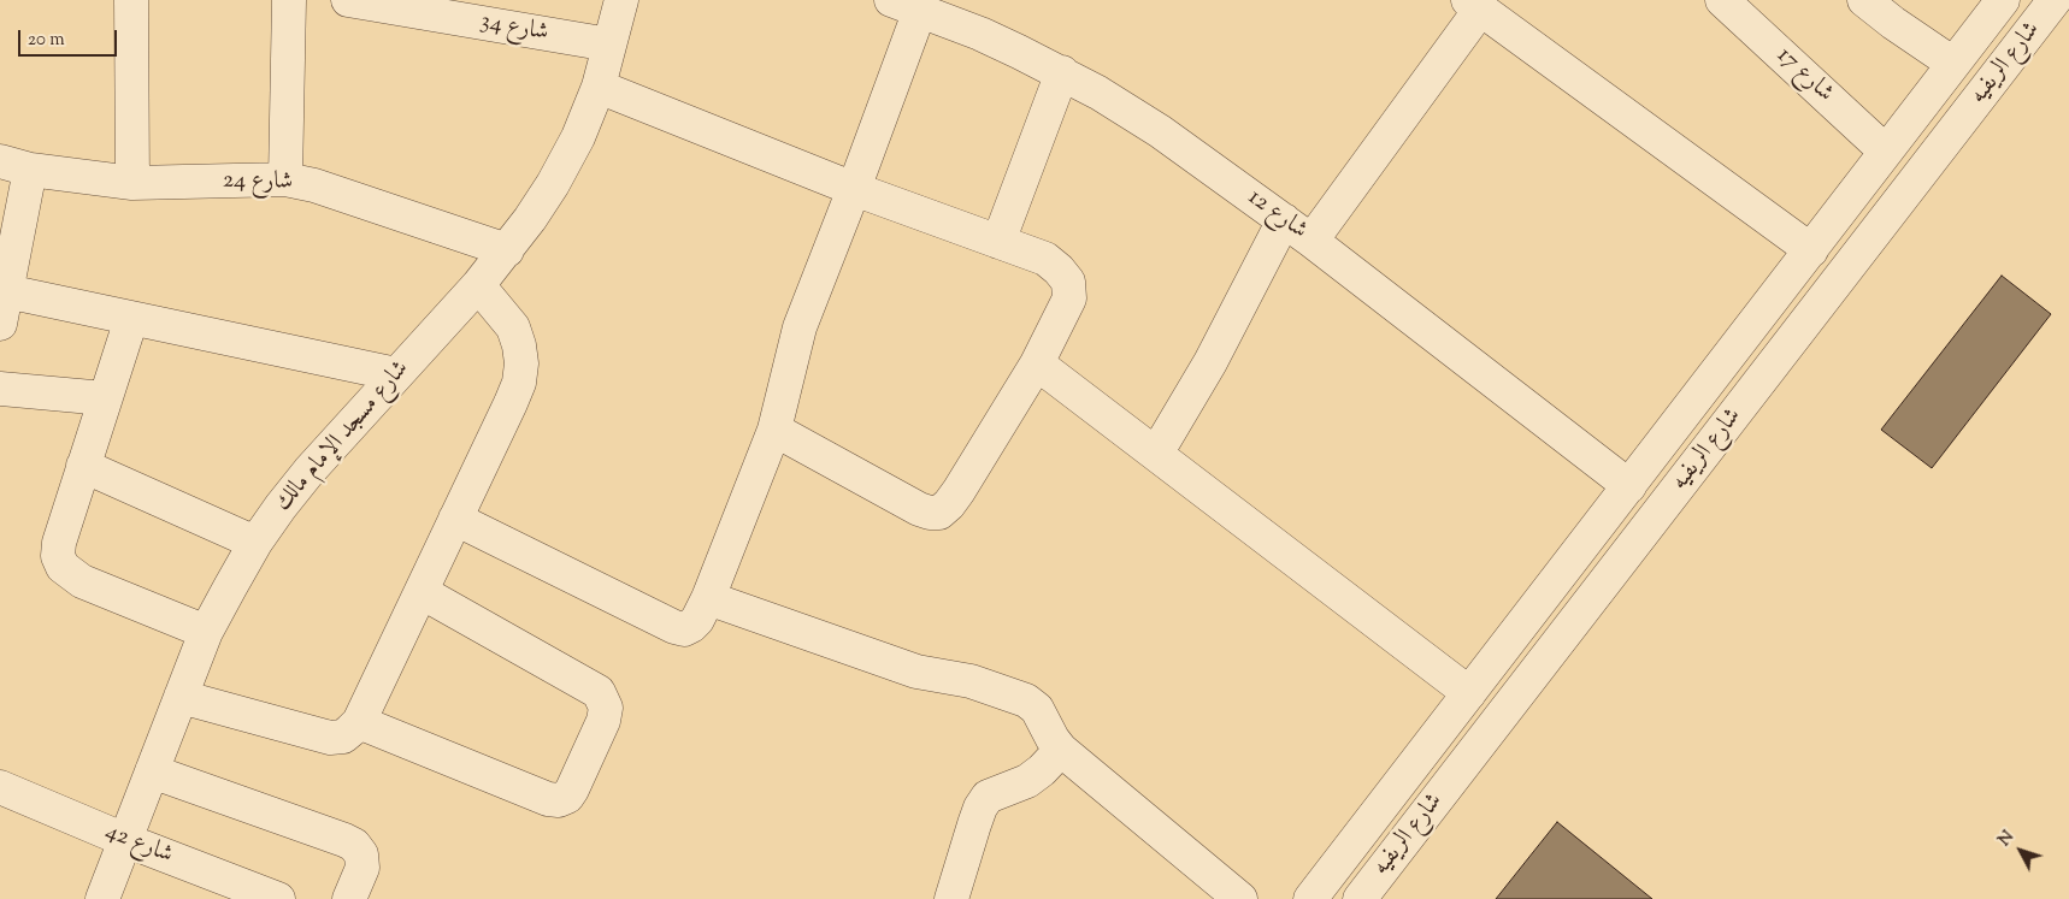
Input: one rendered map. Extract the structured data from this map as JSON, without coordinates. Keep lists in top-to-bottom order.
{
  "streets": {
    "street": [
      "شارع 34",
      "شارع الريفيه",
      "شارع 17",
      "شارع 24",
      "شارع 12",
      "شارع مسجد الإمام مالك",
      "شارع 42"
    ]
  },
  "crossings": [
    ["شارع 34", "شارع مسجد الإمام مالك"],
    ["شارع الريفيه", "شارع 17"],
    ["شارع الريفيه", "شارع 12"],
    ["شارع 24", "شارع مسجد الإمام مالك"],
    ["شارع مسجد الإمام مالك", "شارع 42"]
  ],
  "scale_bar": "20 m",
  "north": "top left"
}
